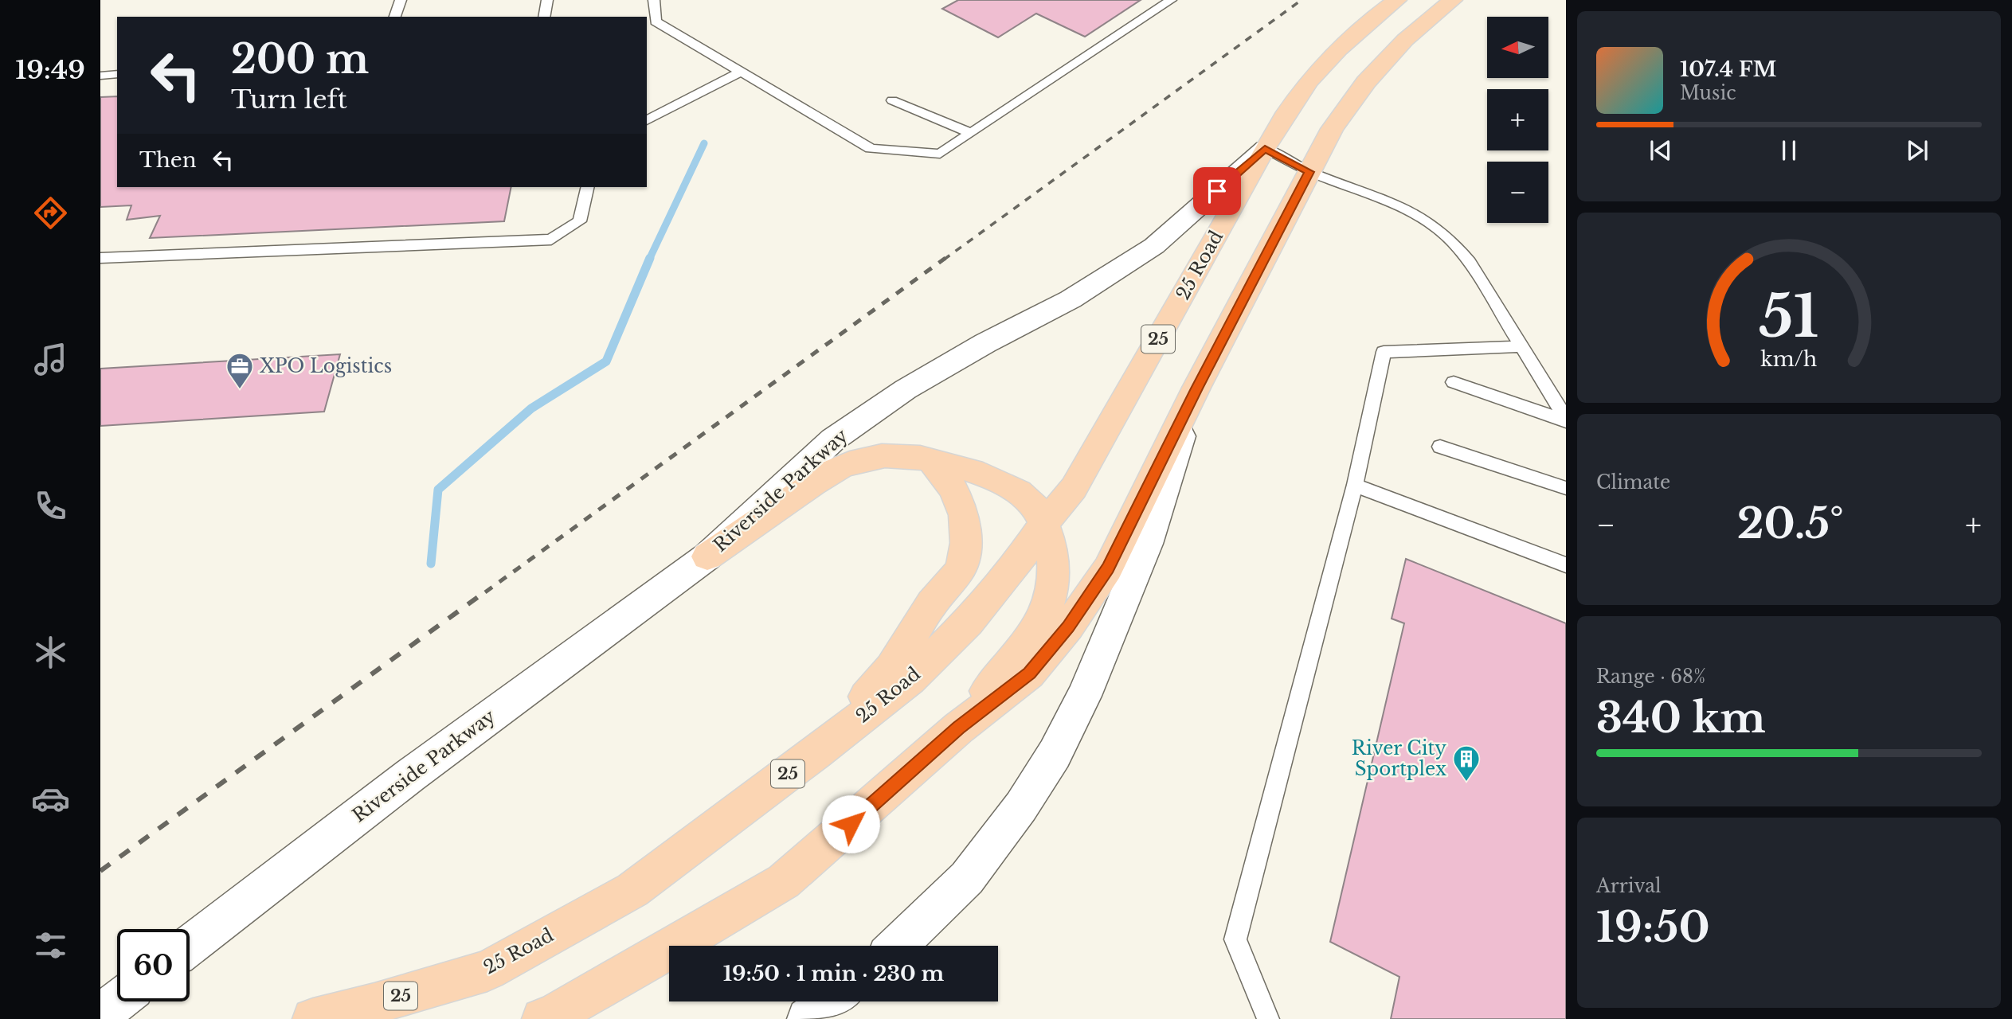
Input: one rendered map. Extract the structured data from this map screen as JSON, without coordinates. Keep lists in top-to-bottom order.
{
  "streets": {
    "main road": ["25 Road", "25", "Riverside Parkway"]
  },
  "crossings": [
    ["25 Road", "Riverside Parkway"]
  ],
  "places": {
    "office": ["XPO Logistics"],
    "building": ["River City Sportplex"]
  },
  "north": "left",
  "page": {
    "tabs": "19:49",
    "map_buttons": ["+", "−"],
    "turn": ["200 m", "Turn left"],
    "song": ["107.4 FM", "Music"],
    "then": "Then",
    "tile": [
      "Climate",
      ["Range · 68%", "340 km"],
      ["Arrival", "19:50"]
    ],
    "heat": ["−", "20.5°", "+"],
    "limit": "60",
    "trip": "19:50 · 1 min · 230 m",
    "gauge": ["51", "km/h"]
  }
}
